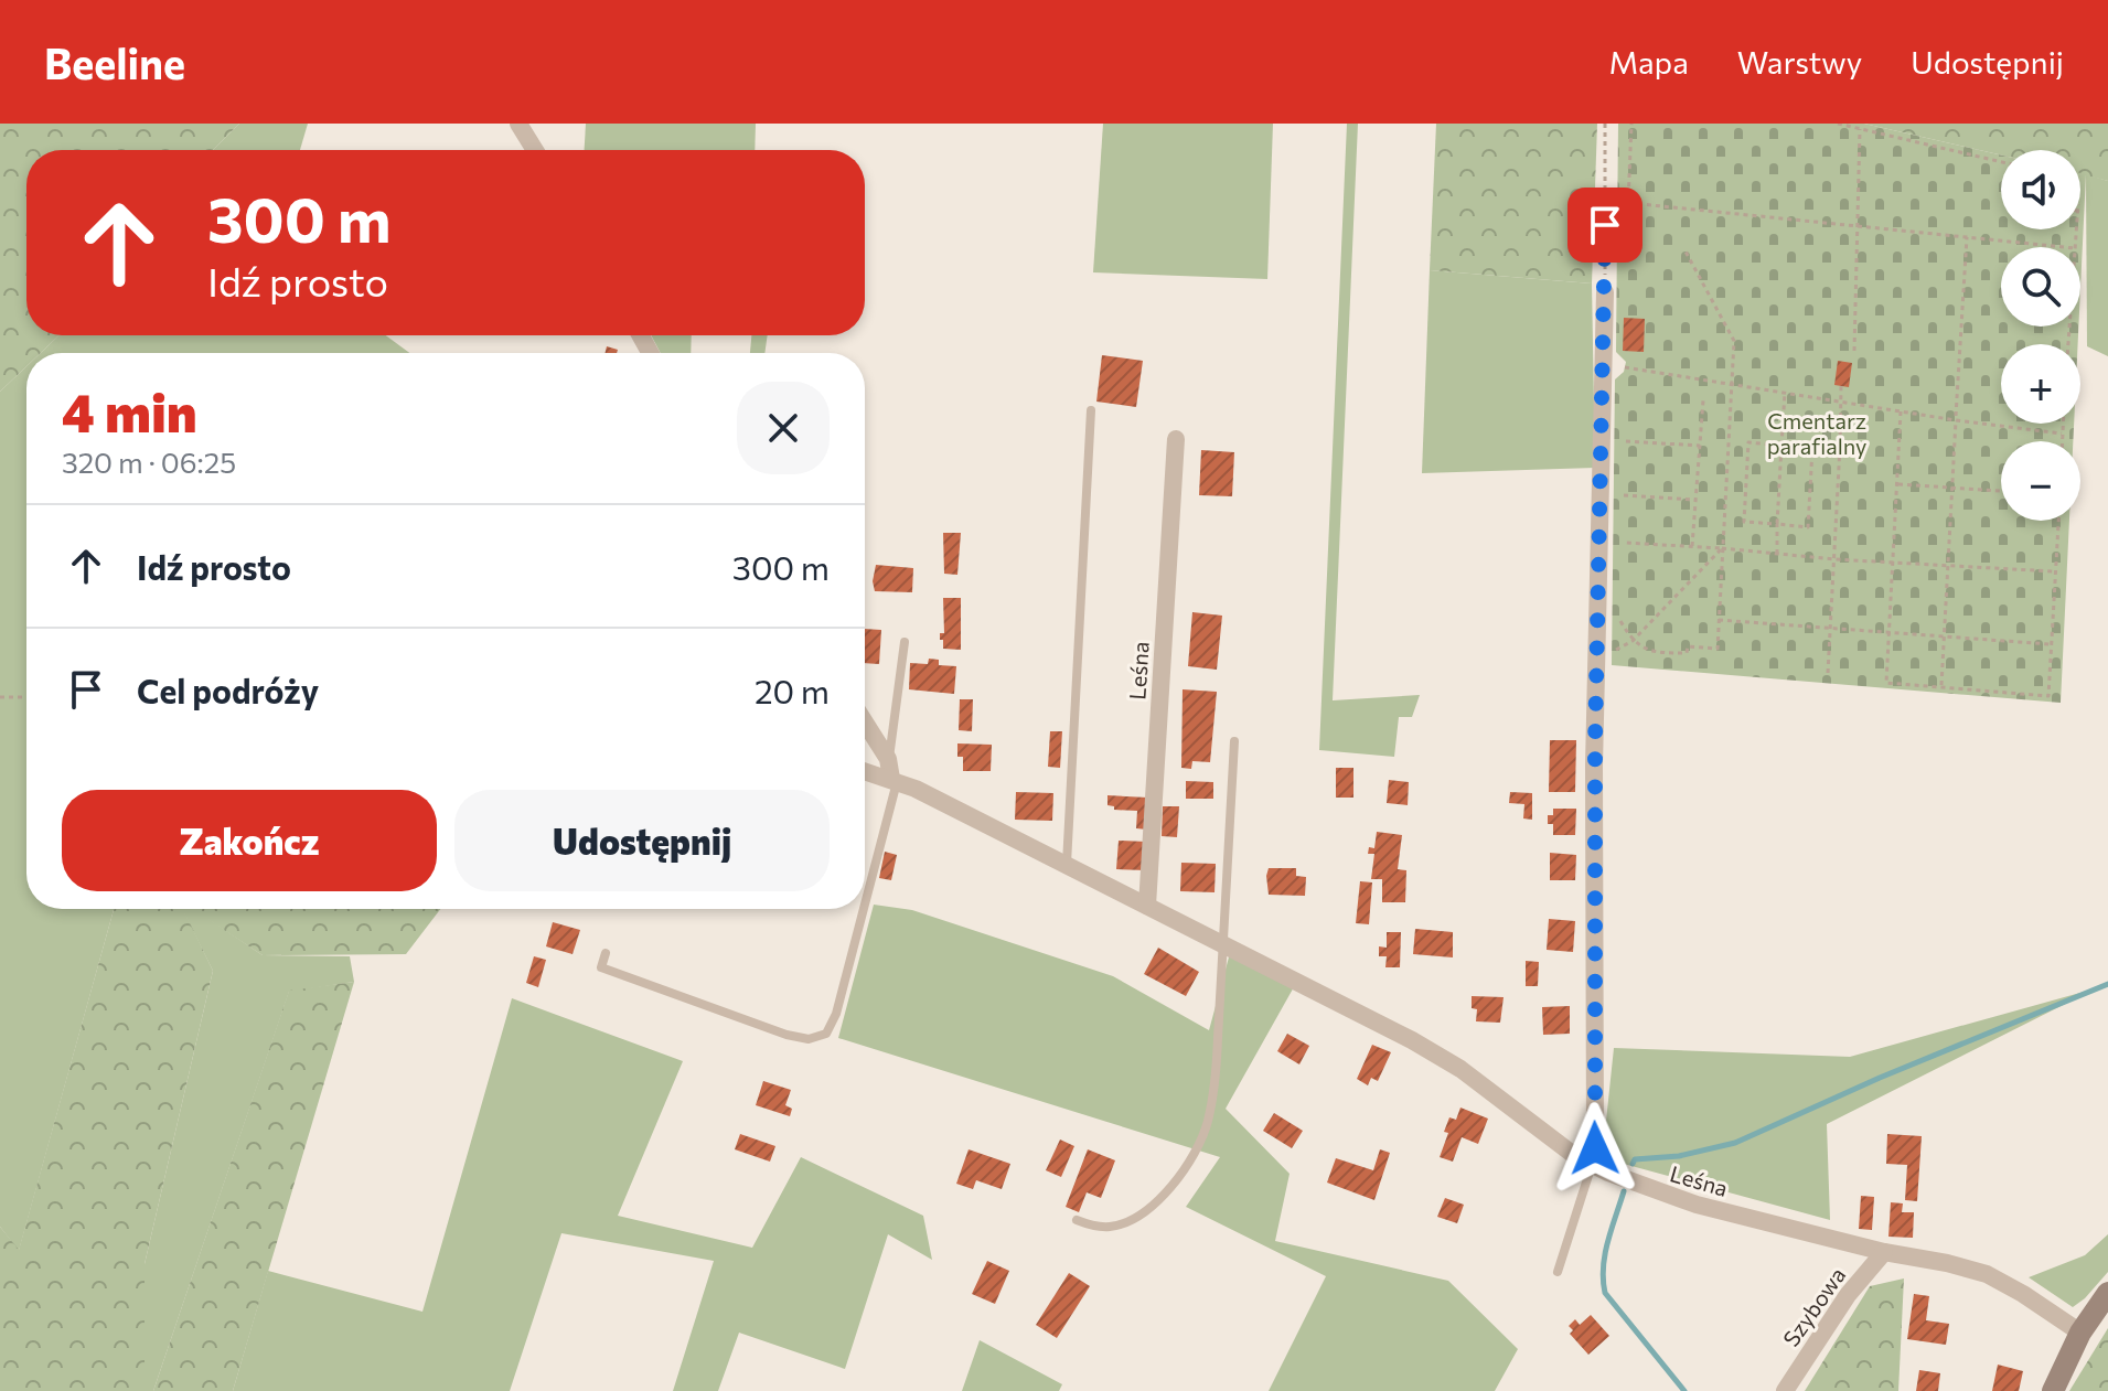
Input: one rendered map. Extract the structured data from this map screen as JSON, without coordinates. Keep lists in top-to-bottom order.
{
  "streets": {
    "street": ["Leśna", "Szybowa"]
  },
  "crossings": [
    ["Leśna", "Szybowa"]
  ],
  "parks": ["Cmentarz parafialny"],
  "page": {
    "header": "Beeline",
    "nav": ["Mapa", "Warstwy", "Udostępnij"],
    "map_buttons": ["+", "−"],
    "turn": ["300 m", "Idź prosto"],
    "heading": ["4 min", "320 m · 06:25"],
    "list": [
      {
        "name": "Idź prosto",
        "value": "300 m"
      },
      {
        "name": "Cel podróży",
        "value": "20 m"
      }
    ],
    "buttons": ["Zakończ", "Udostępnij"]
  }
}
